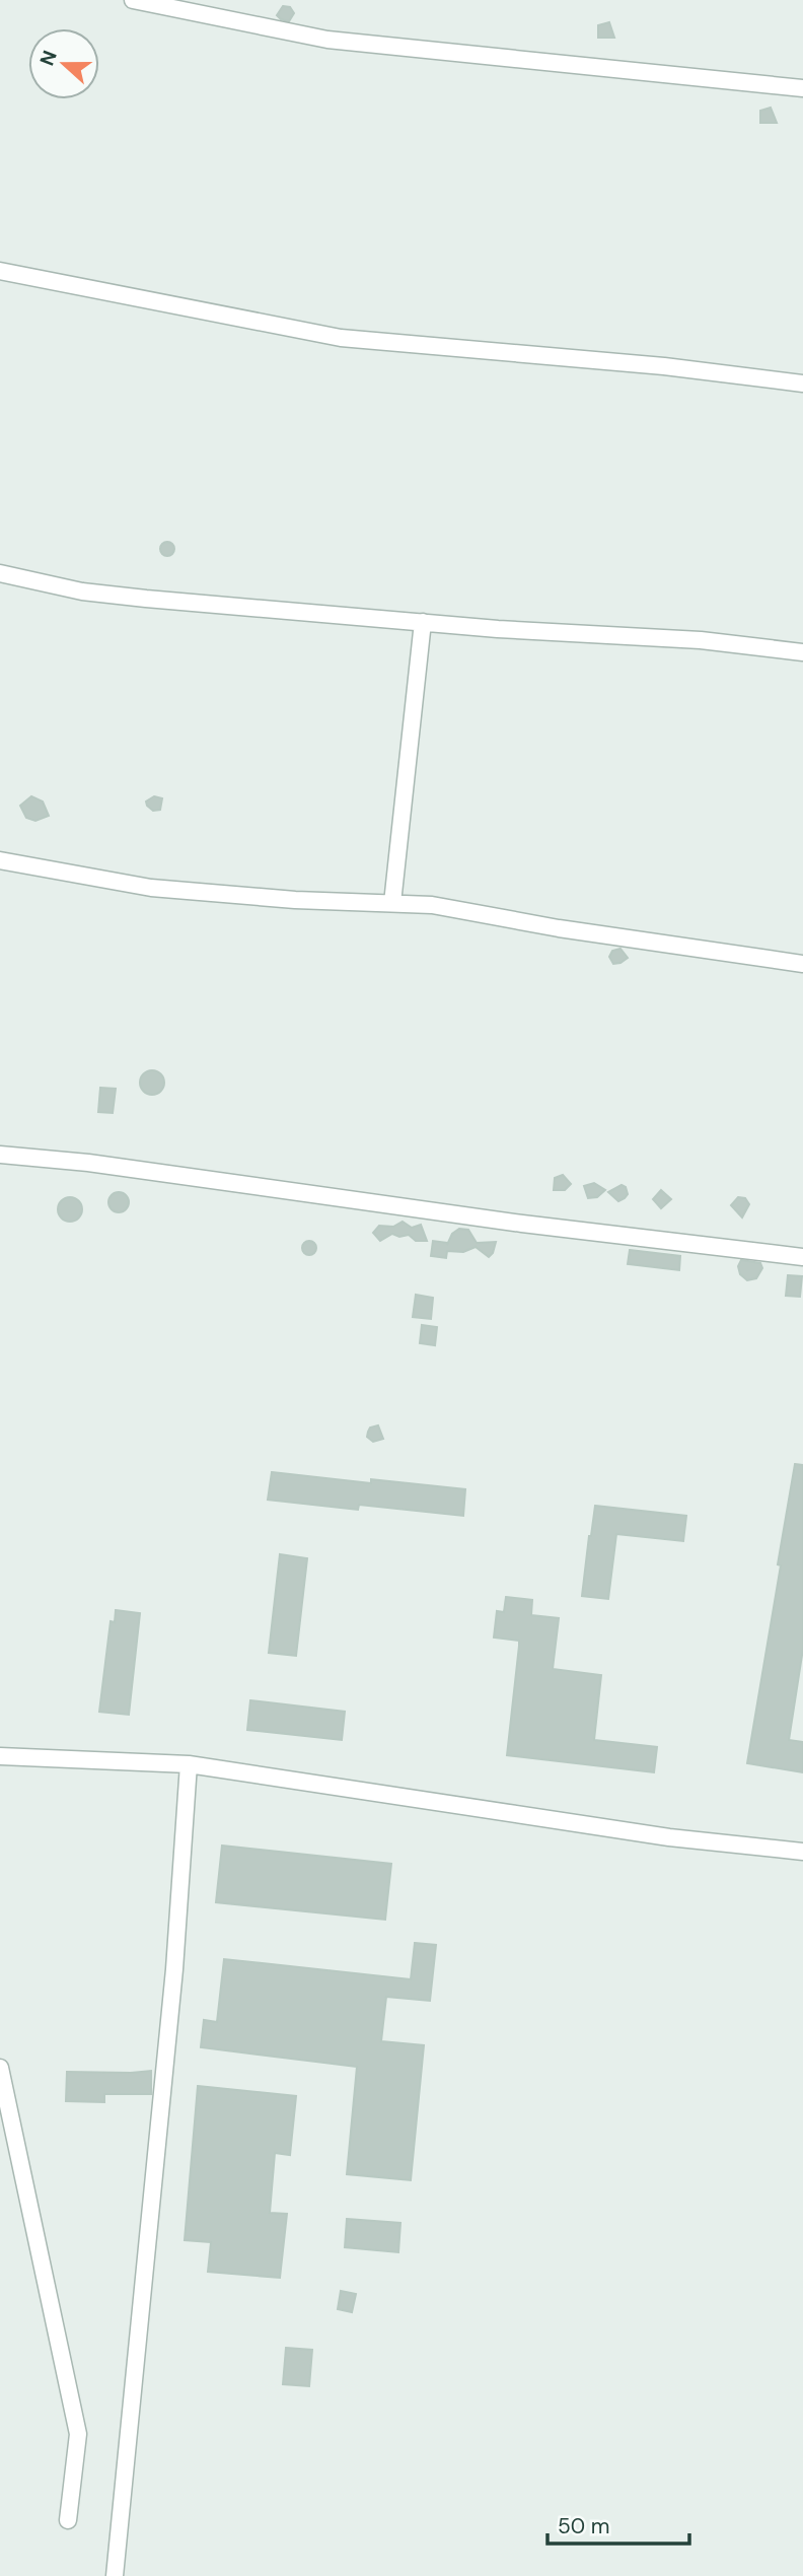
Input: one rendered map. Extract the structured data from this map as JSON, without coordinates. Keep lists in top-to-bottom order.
{
  "scale_bar": "50 m",
  "north": "left"
}
